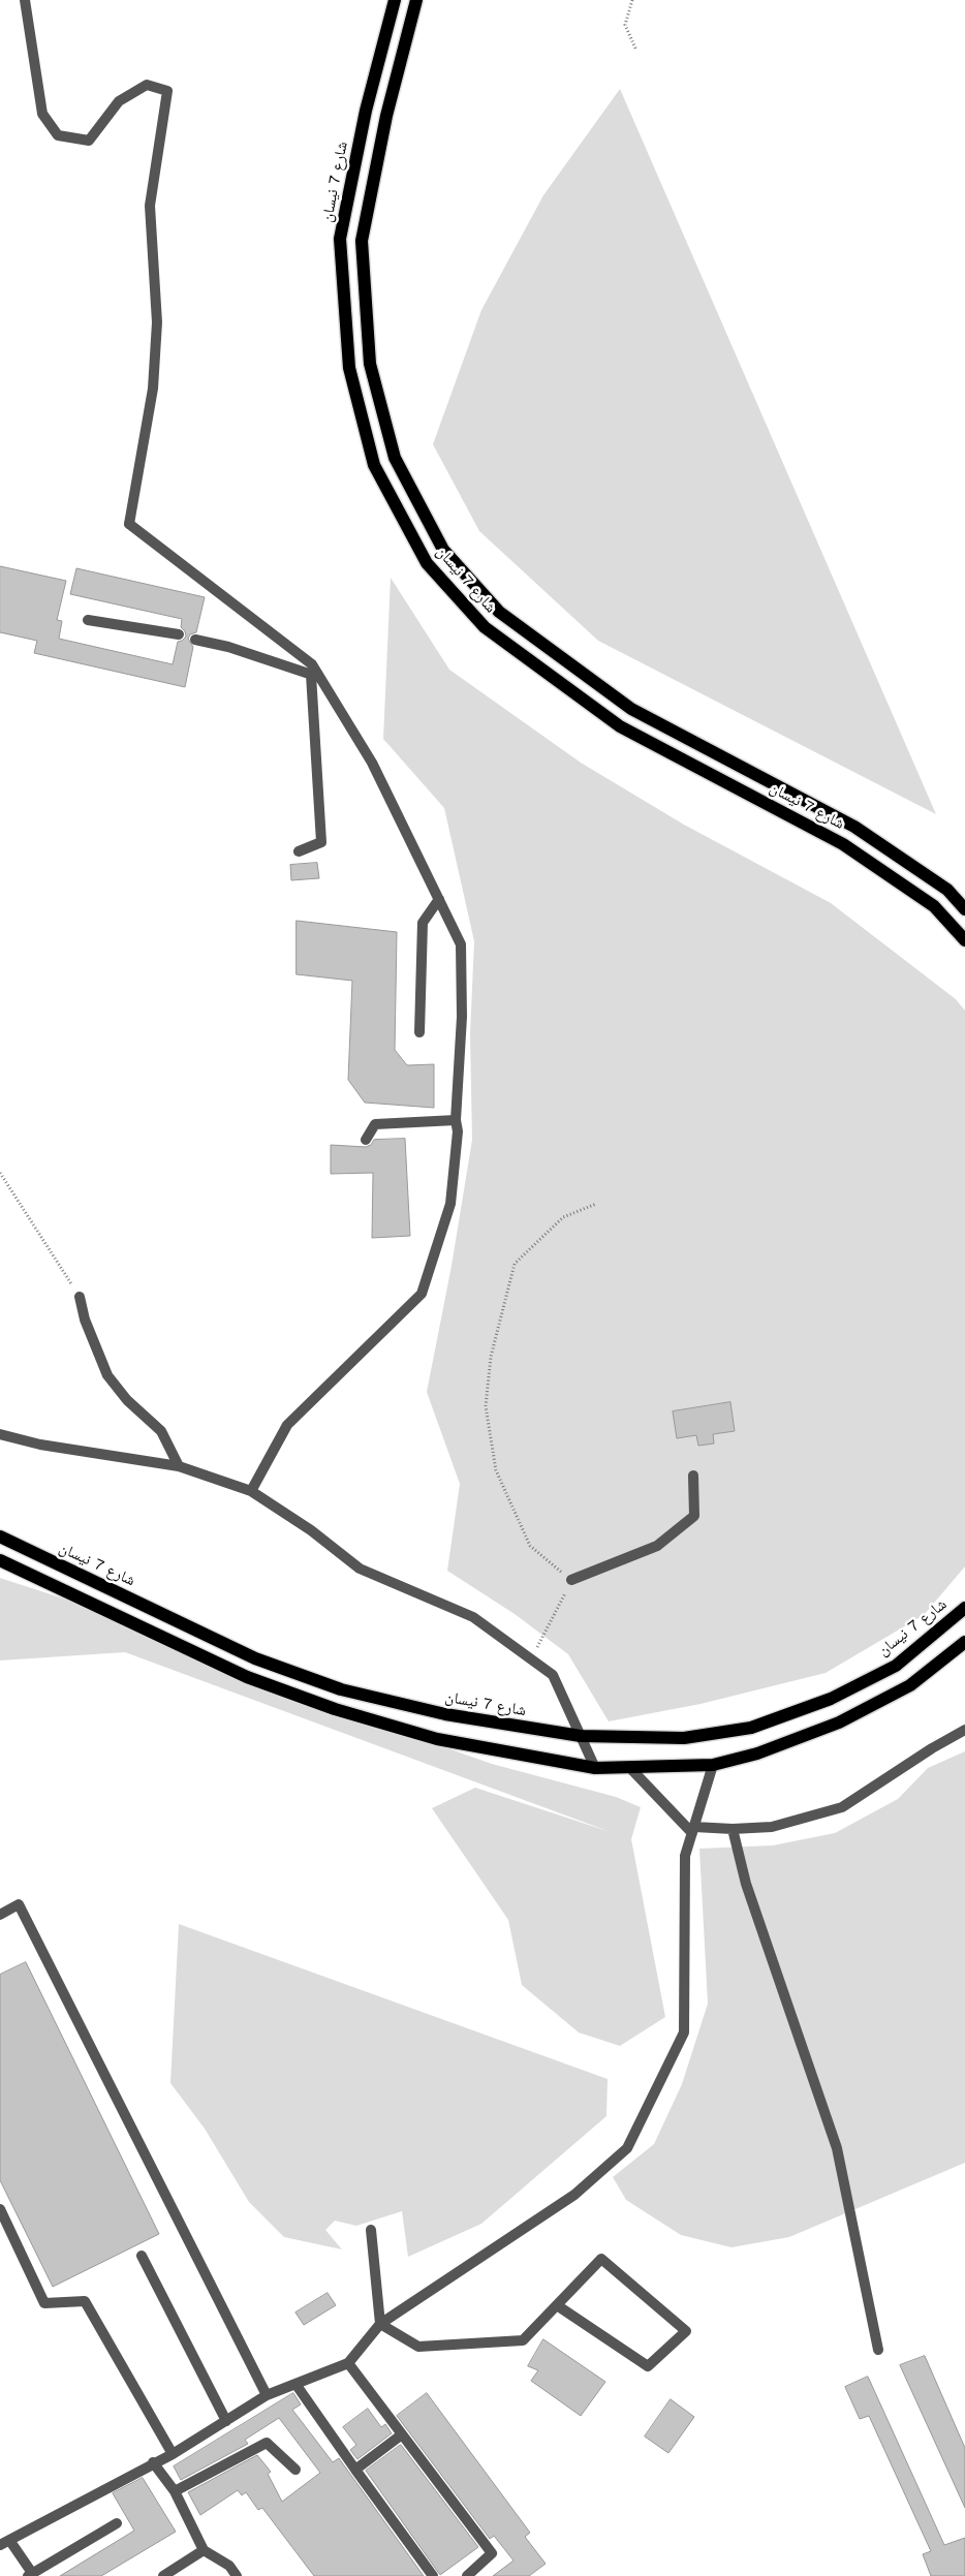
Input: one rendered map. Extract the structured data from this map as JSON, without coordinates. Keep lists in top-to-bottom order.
{
  "streets": {
    "main road": ["شارع 7 نيسان"]
  }
}
